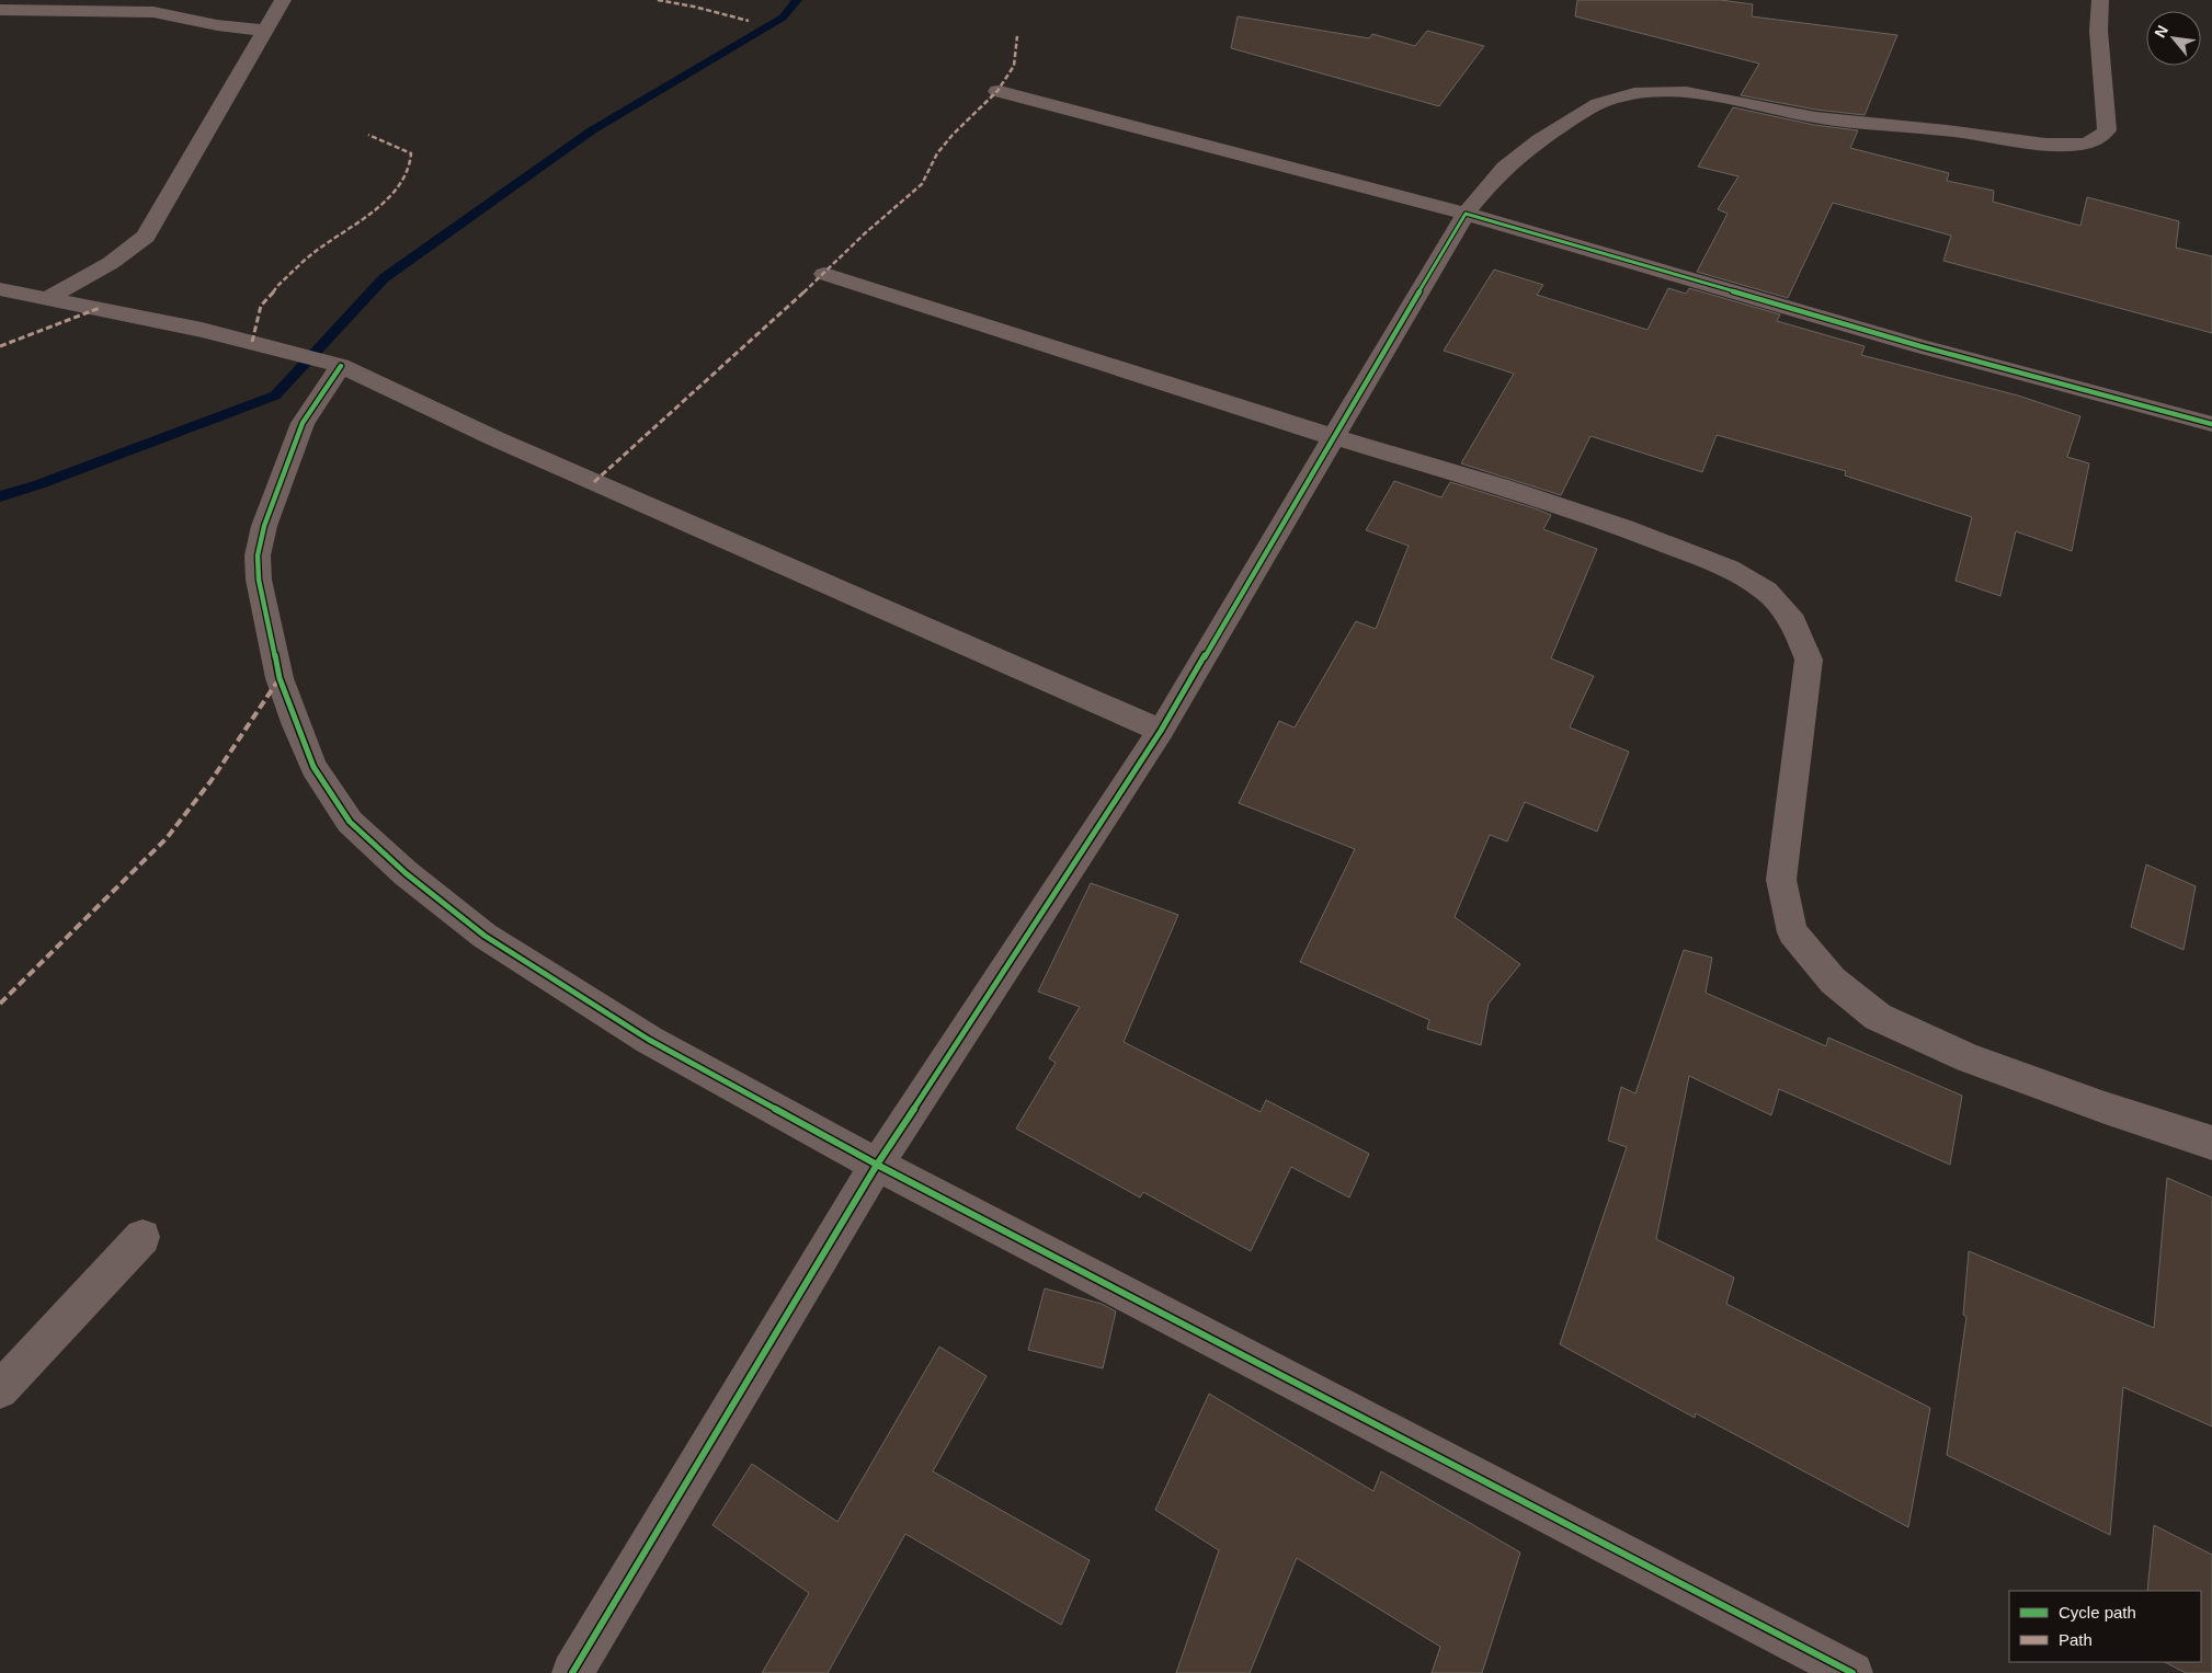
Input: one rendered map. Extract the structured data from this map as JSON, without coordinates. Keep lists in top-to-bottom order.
{
  "legend": ["Cycle path", "Path"],
  "north": "top left"
}
